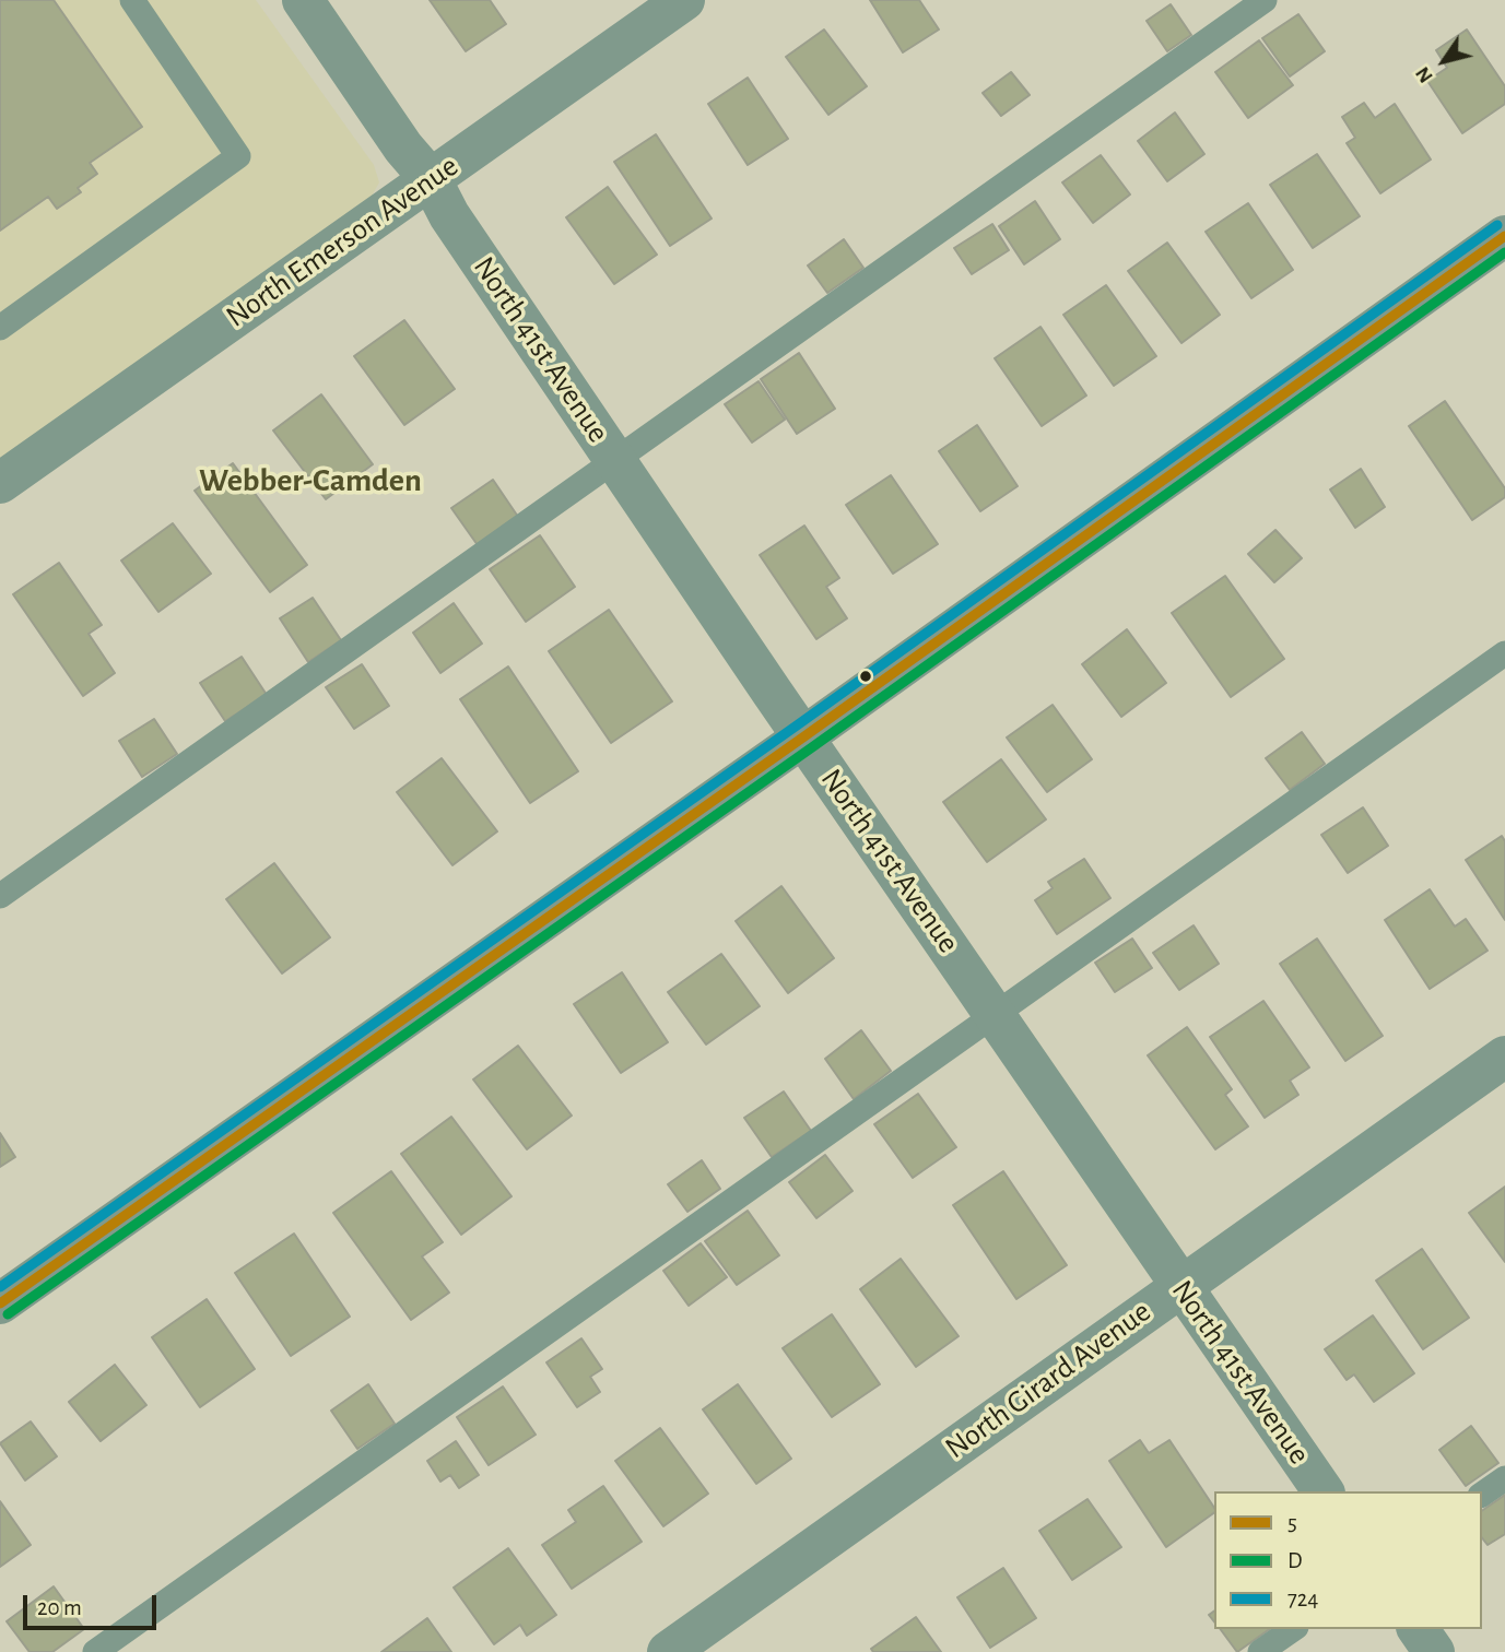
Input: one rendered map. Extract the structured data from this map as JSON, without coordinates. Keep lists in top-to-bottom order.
{
  "streets": {
    "street": ["North Emerson Avenue", "North 41st Avenue", "North Girard Avenue"]
  },
  "crossings": [
    ["North Emerson Avenue", "North 41st Avenue"],
    ["North 41st Avenue", "North Girard Avenue"]
  ],
  "districts": ["Webber-Camden"],
  "lines": ["transit line 724", "transit line 5", "transit line D"],
  "legend": ["5", "D", "724"],
  "scale_bar": "20 m",
  "north": "bottom left"
}
